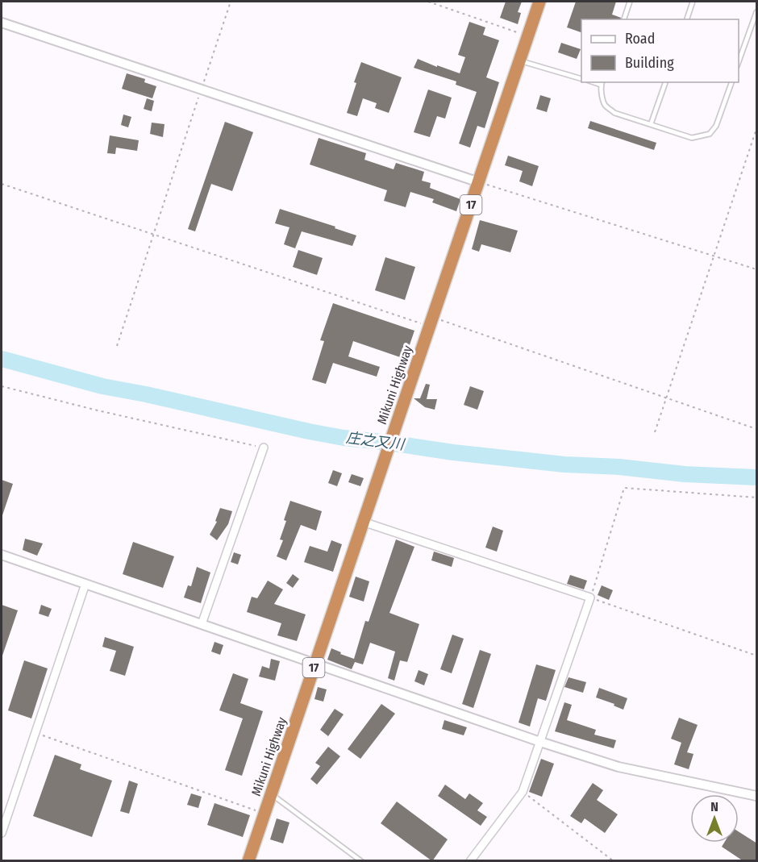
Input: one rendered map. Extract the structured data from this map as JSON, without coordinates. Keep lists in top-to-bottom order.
{
  "streets": {
    "highway": ["17", "Mikuni Highway"]
  },
  "water": ["庄之又川"],
  "legend": ["Road", "Building"],
  "north": "top"
}
